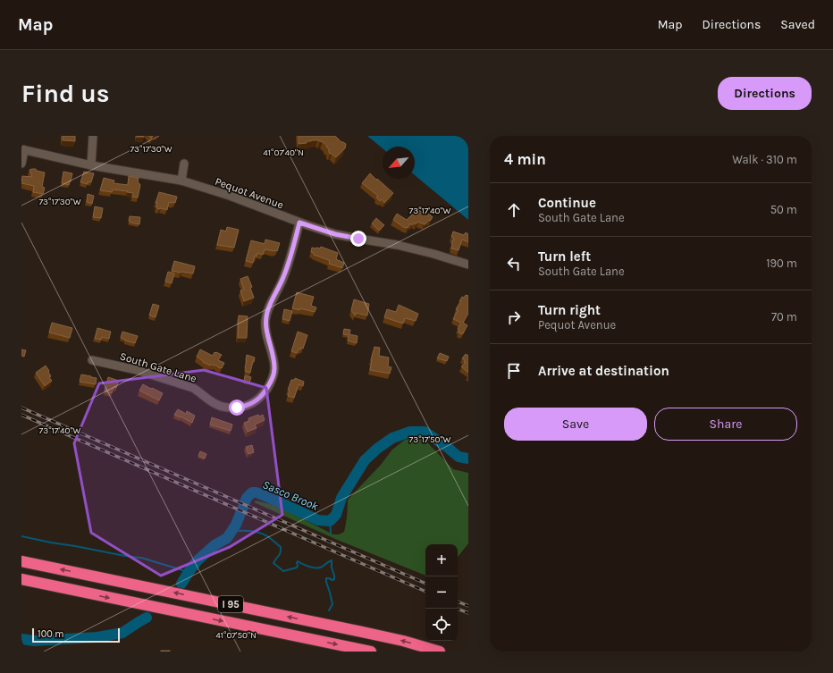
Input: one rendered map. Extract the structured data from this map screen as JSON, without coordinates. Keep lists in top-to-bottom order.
{
  "streets": {
    "highway": ["I 95"],
    "street": ["Pequot Avenue", "South Gate Lane"]
  },
  "crossings": [
    ["Pequot Avenue", "South Gate Lane"]
  ],
  "water": ["Sasco Brook"],
  "scale_bar": "100 m",
  "north": "bottom left",
  "page": {
    "header": "Map",
    "nav": ["Map", "Directions", "Saved"],
    "buttons": [
      "Directions",
      ["Save", "Share"]
    ],
    "title": "Find us",
    "heading": ["4 min", "Walk · 310 m"],
    "list": [
      ["Continue", "South Gate Lane", "50 m"],
      ["Turn left", "South Gate Lane", "190 m"],
      ["Turn right", "Pequot Avenue", "70 m"],
      "Arrive at destination"
    ],
    "map_buttons": ["+", "−"],
    "scale": "100 m"
  },
  "coordinates": [
    "73°17'30\"W",
    "41°07'40\"N",
    "73°17'40\"W",
    "73°17'50\"W",
    "41°07'50\"N"
  ]
}
